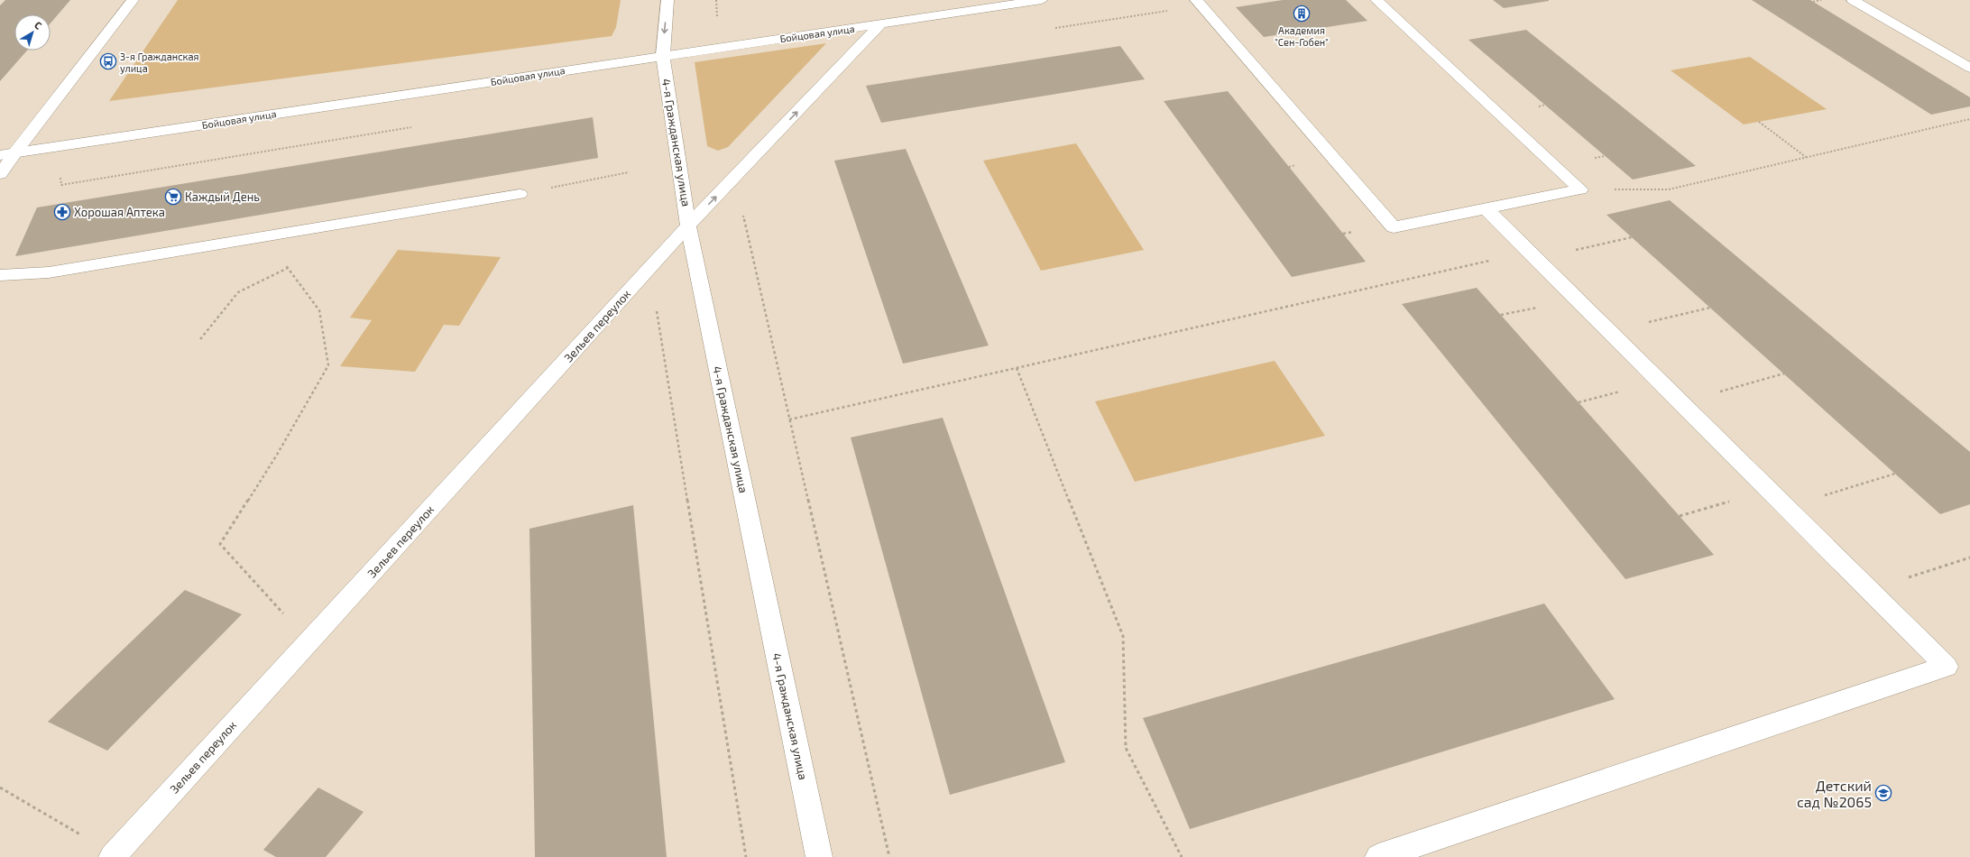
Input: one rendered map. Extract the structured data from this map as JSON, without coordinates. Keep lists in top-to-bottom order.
{
  "streets": {
    "street": ["Бойцовая улица", "4-я Гражданская улица", "Зельев переулок"]
  },
  "crossings": [
    ["Бойцовая улица", "4-я Гражданская улица"],
    ["Бойцовая улица", "Зельев переулок"],
    ["4-я Гражданская улица", "Зельев переулок"]
  ],
  "places": {
    "building": ["Академия \"Сен-Гобен\""],
    "bus stop": ["3-я Гражданская улица"],
    "supermarket": ["Каждый День"],
    "pharmacy": ["Хорошая Аптека"],
    "school or university": ["Детский сад №2065"]
  },
  "north": "top right"
}
